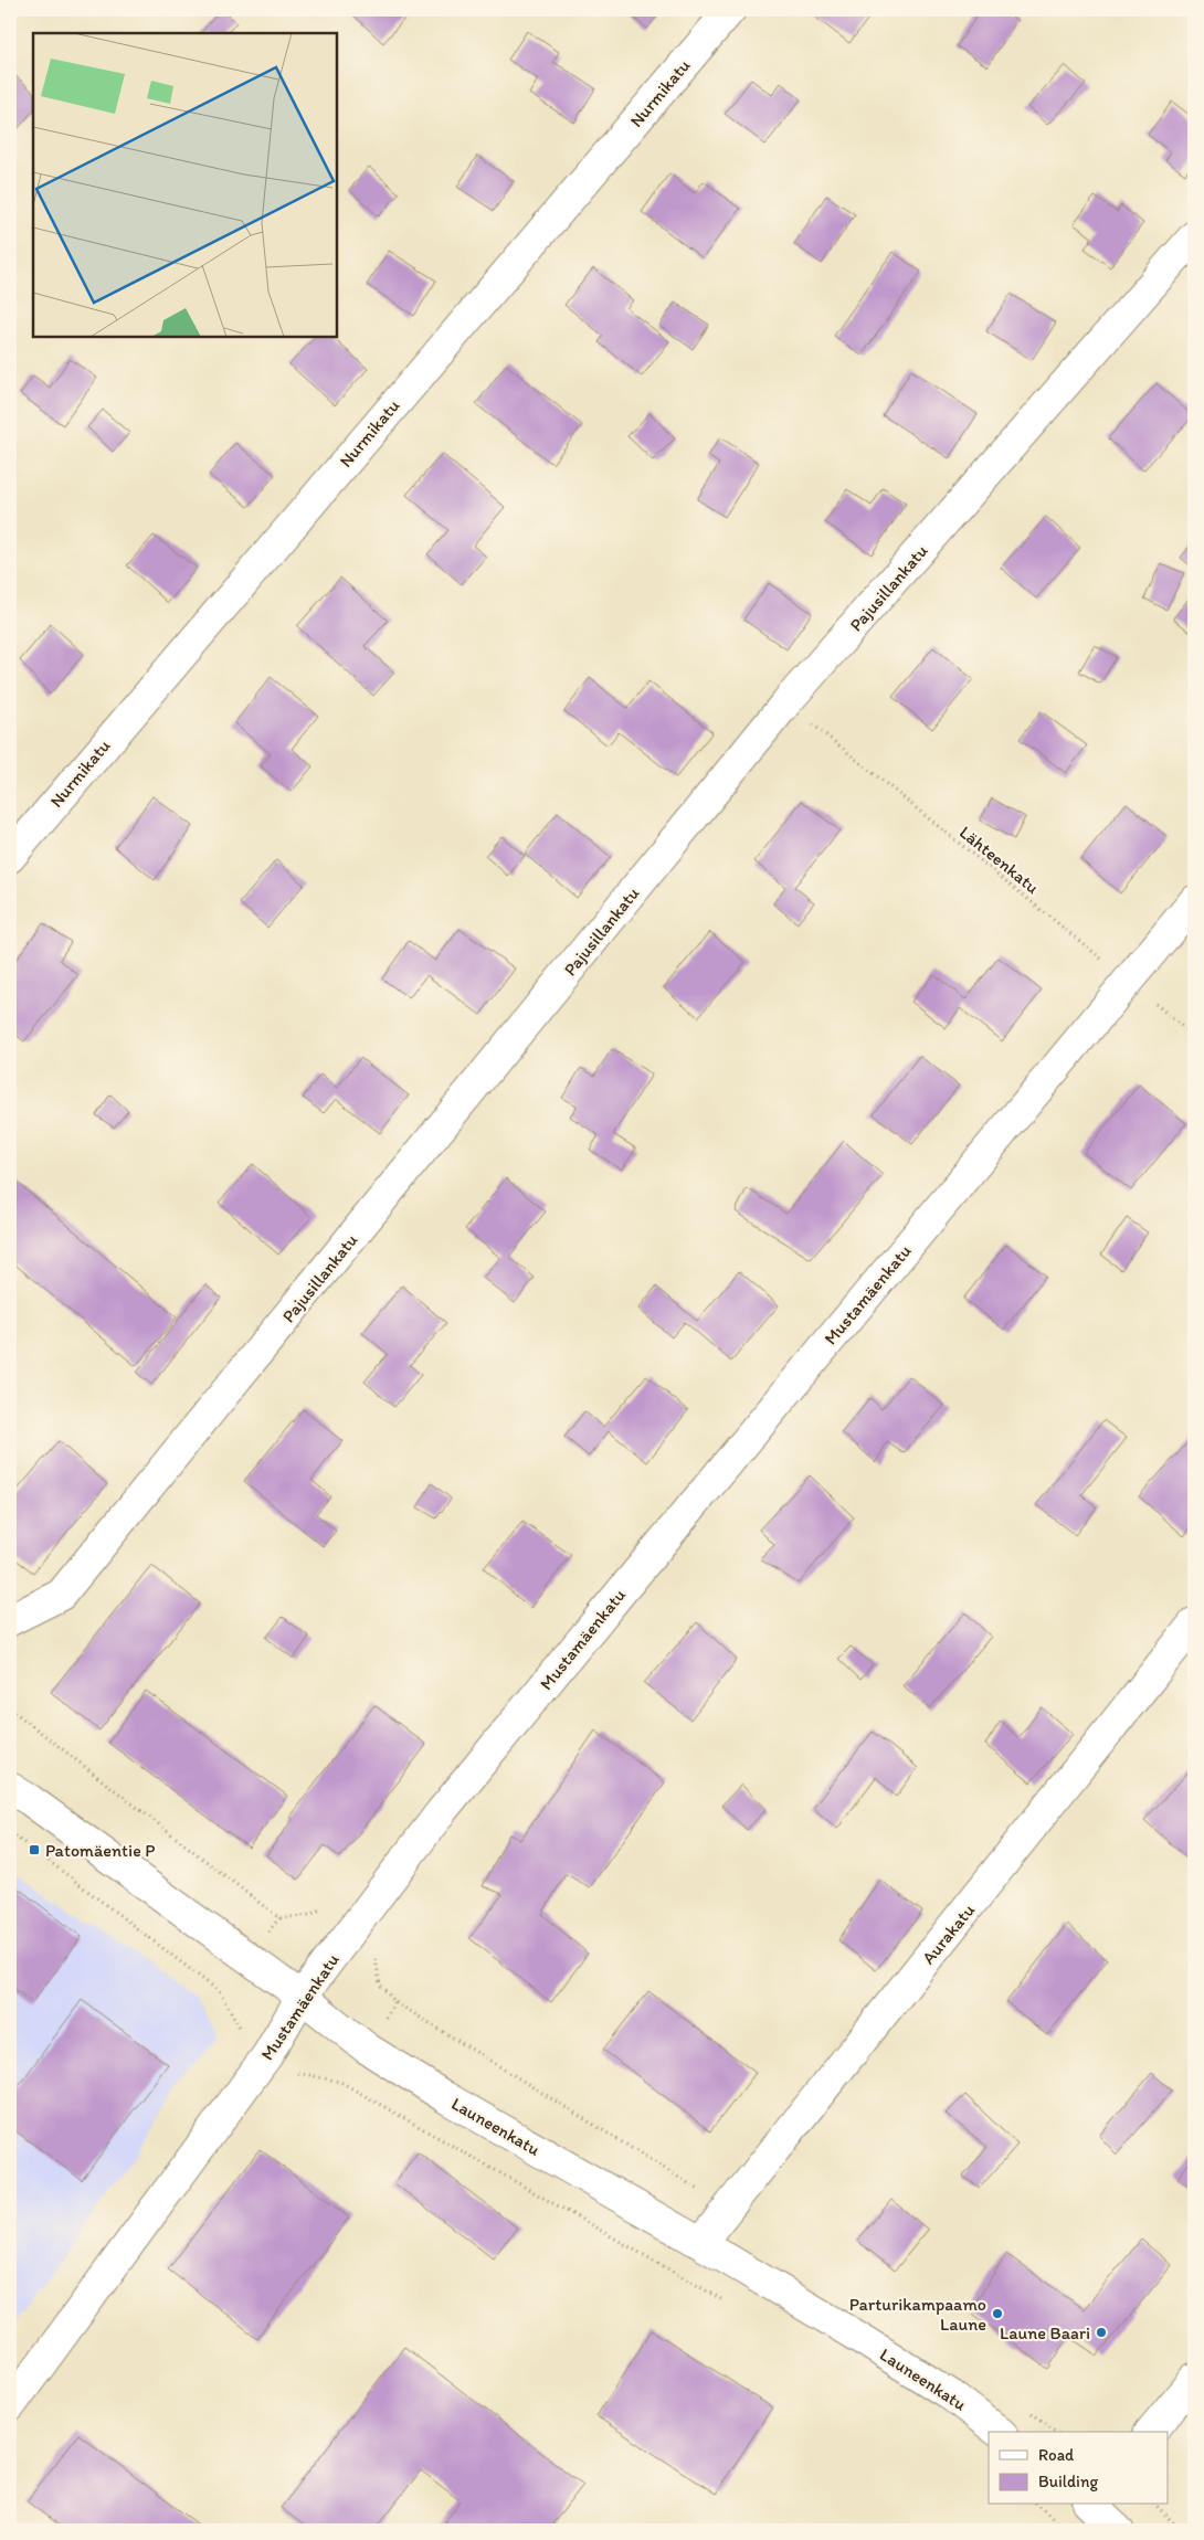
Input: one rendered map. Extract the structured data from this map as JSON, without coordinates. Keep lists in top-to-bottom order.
{
  "streets": {
    "street": [
      "Nurmikatu",
      "Pajusillankatu",
      "Mustamäenkatu",
      "Aurakatu",
      "Launeenkatu"
    ],
    "path": ["Lähteenkatu"]
  },
  "crossings": [
    ["Pajusillankatu", "Lähteenkatu"],
    ["Lähteenkatu", "Mustamäenkatu"],
    ["Mustamäenkatu", "Launeenkatu"],
    ["Aurakatu", "Launeenkatu"]
  ],
  "places": {
    "transit": ["Patomäentie P"],
    "other": ["Parturikampaamo Laune", "Laune Baari"]
  },
  "legend": ["Road", "Building"]
}
